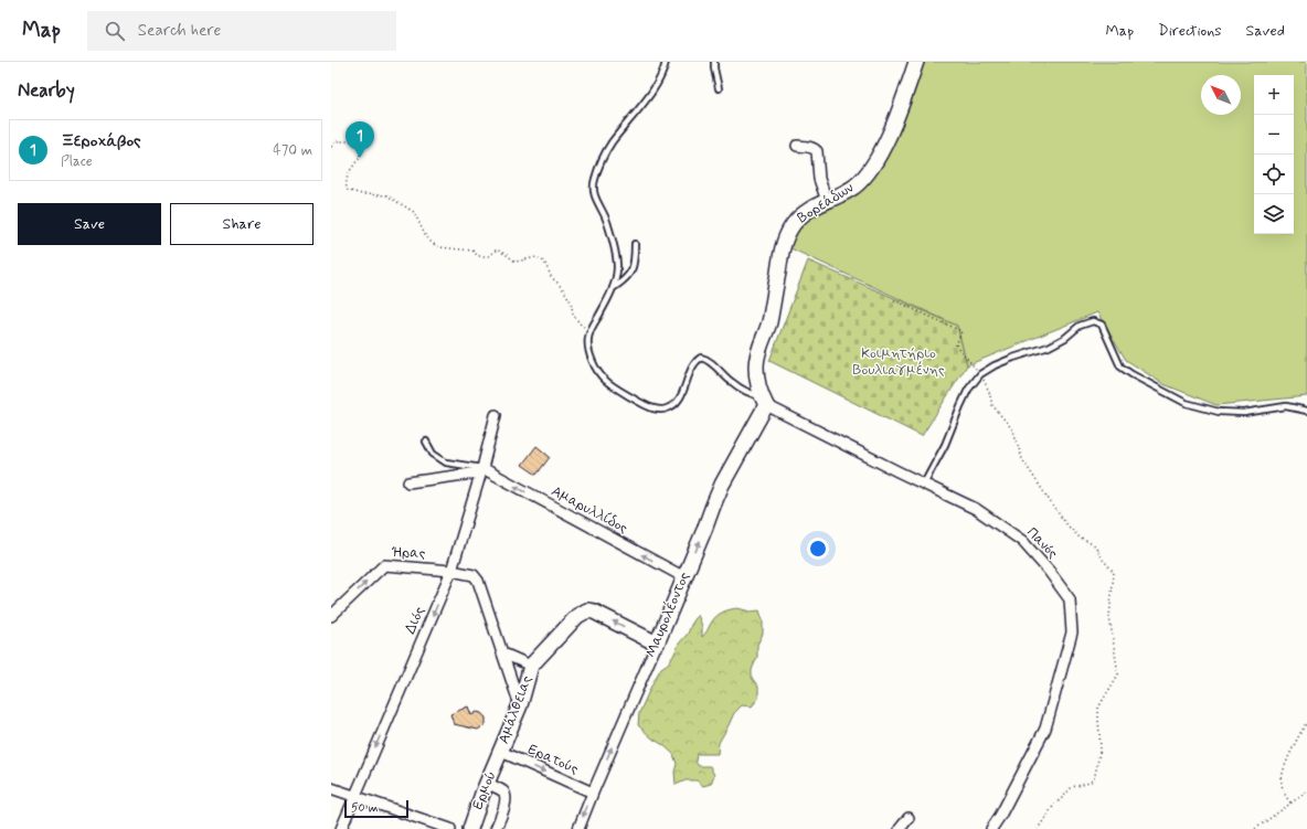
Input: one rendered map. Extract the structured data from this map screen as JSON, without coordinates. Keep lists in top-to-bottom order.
{
  "streets": {
    "street": [
      "Βορεάδων",
      "Αμαρυλλίδος",
      "Πανός",
      "Ήρας",
      "Μαυρολέοντος",
      "Διός",
      "Αμάλθειας",
      "Ερατούς",
      "Ερμού"
    ]
  },
  "crossings": [
    ["Βορεάδων", "Πανός"],
    ["Βορεάδων", "Μαυρολέοντος"],
    ["Αμαρυλλίδος", "Μαυρολέοντος"],
    ["Αμαρυλλίδος", "Διός"],
    ["Πανός", "Μαυρολέοντος"],
    ["Ήρας", "Διός"],
    ["Ήρας", "Αμάλθειας"],
    ["Μαυρολέοντος", "Αμάλθειας"],
    ["Μαυρολέοντος", "Ερατούς"],
    ["Αμάλθειας", "Ερατούς"],
    ["Αμάλθειας", "Ερμού"],
    ["Ερατούς", "Ερμού"]
  ],
  "one_way": [
    "Αμαρυλλίδος",
    "Ήρας",
    "Μαυρολέοντος",
    "Διός",
    "Αμάλθειας",
    "Ερατούς"
  ],
  "parks": ["Κοιμητήριο Βουλιαγμένης"],
  "scale_bar": "50 m",
  "north": "top left",
  "page": {
    "header": "Map",
    "search": "Search here",
    "nav": ["Map", "Directions", "Saved"],
    "heading": "Nearby",
    "map_buttons": ["+", "−"],
    "list": [
      {
        "mark": "1",
        "name": "Ξεροχάβος",
        "note": "Place",
        "value": "470 m"
      }
    ],
    "pins": "1",
    "buttons": ["Save", "Share"],
    "scale": "50 m"
  }
}
